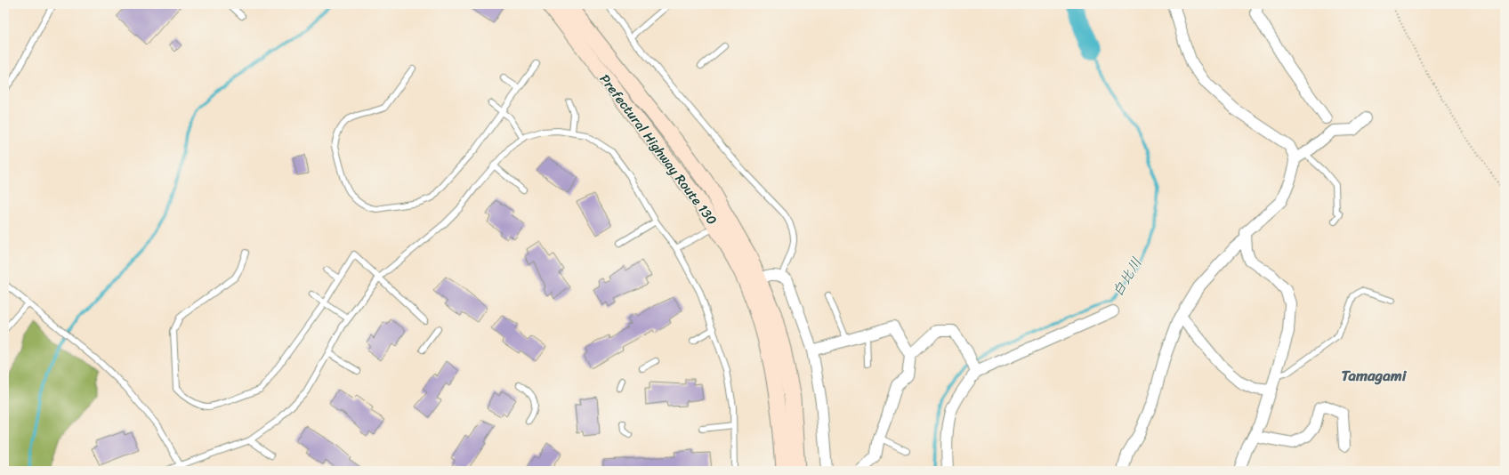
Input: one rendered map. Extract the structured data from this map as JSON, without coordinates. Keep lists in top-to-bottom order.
{
  "streets": {
    "main road": ["Prefectural Highway Route 130"]
  },
  "districts": ["Tamagami"],
  "water": ["白比川"]
}
